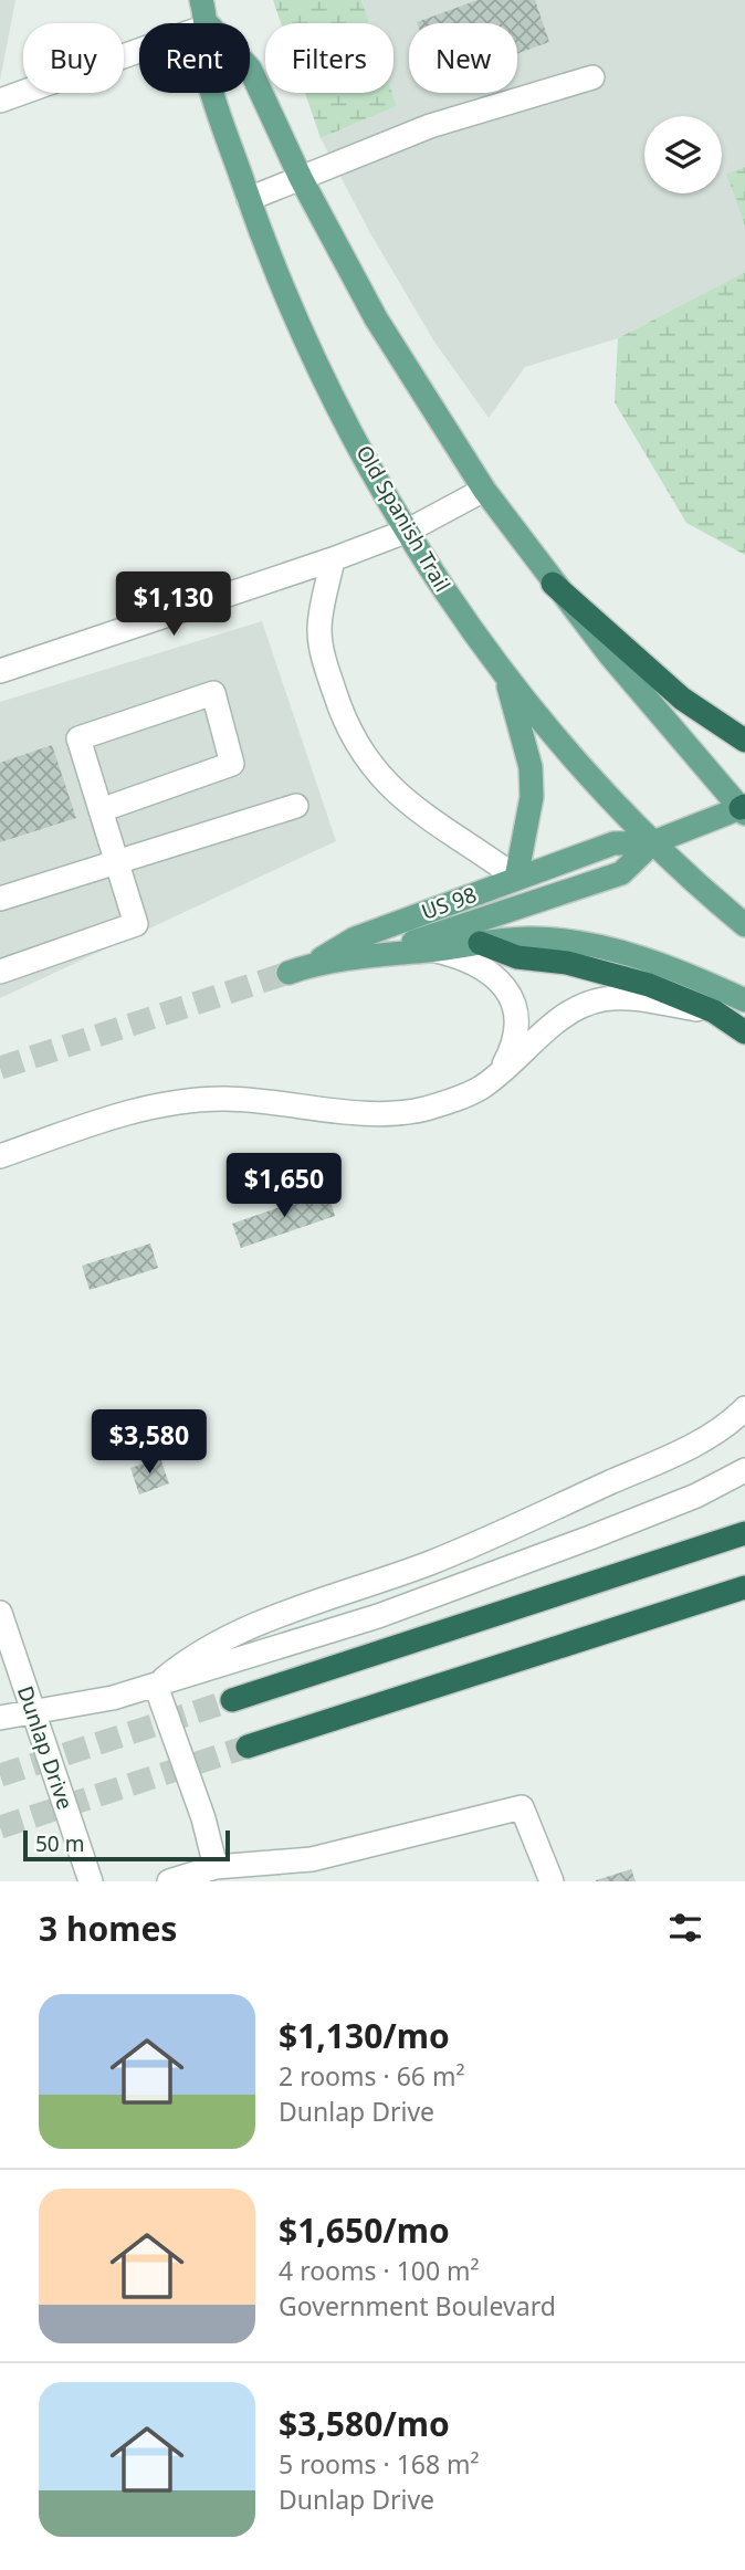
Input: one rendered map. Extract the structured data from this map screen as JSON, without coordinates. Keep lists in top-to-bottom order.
{
  "streets": {
    "main road": ["Old Spanish Trail", "US 98"],
    "street": ["Dunlap Drive"]
  },
  "crossings": [
    ["Old Spanish Trail", "US 98"]
  ],
  "scale_bar": "50 m",
  "page": {
    "chip": [
      "Buy",
      "Rent",
      "Filters",
      "New"
    ],
    "price": ["$1,130", "$1,650", "$3,580"],
    "scale": "50 m",
    "heading": "3 homes",
    "list": [
      {
        "name": "$1,130/mo",
        "note": "2 rooms · 66 m² · Dunlap Drive"
      },
      {
        "name": "$1,650/mo",
        "note": "4 rooms · 100 m² · Government Boulevard"
      },
      {
        "name": "$3,580/mo",
        "note": "5 rooms · 168 m² · Dunlap Drive"
      }
    ]
  }
}
